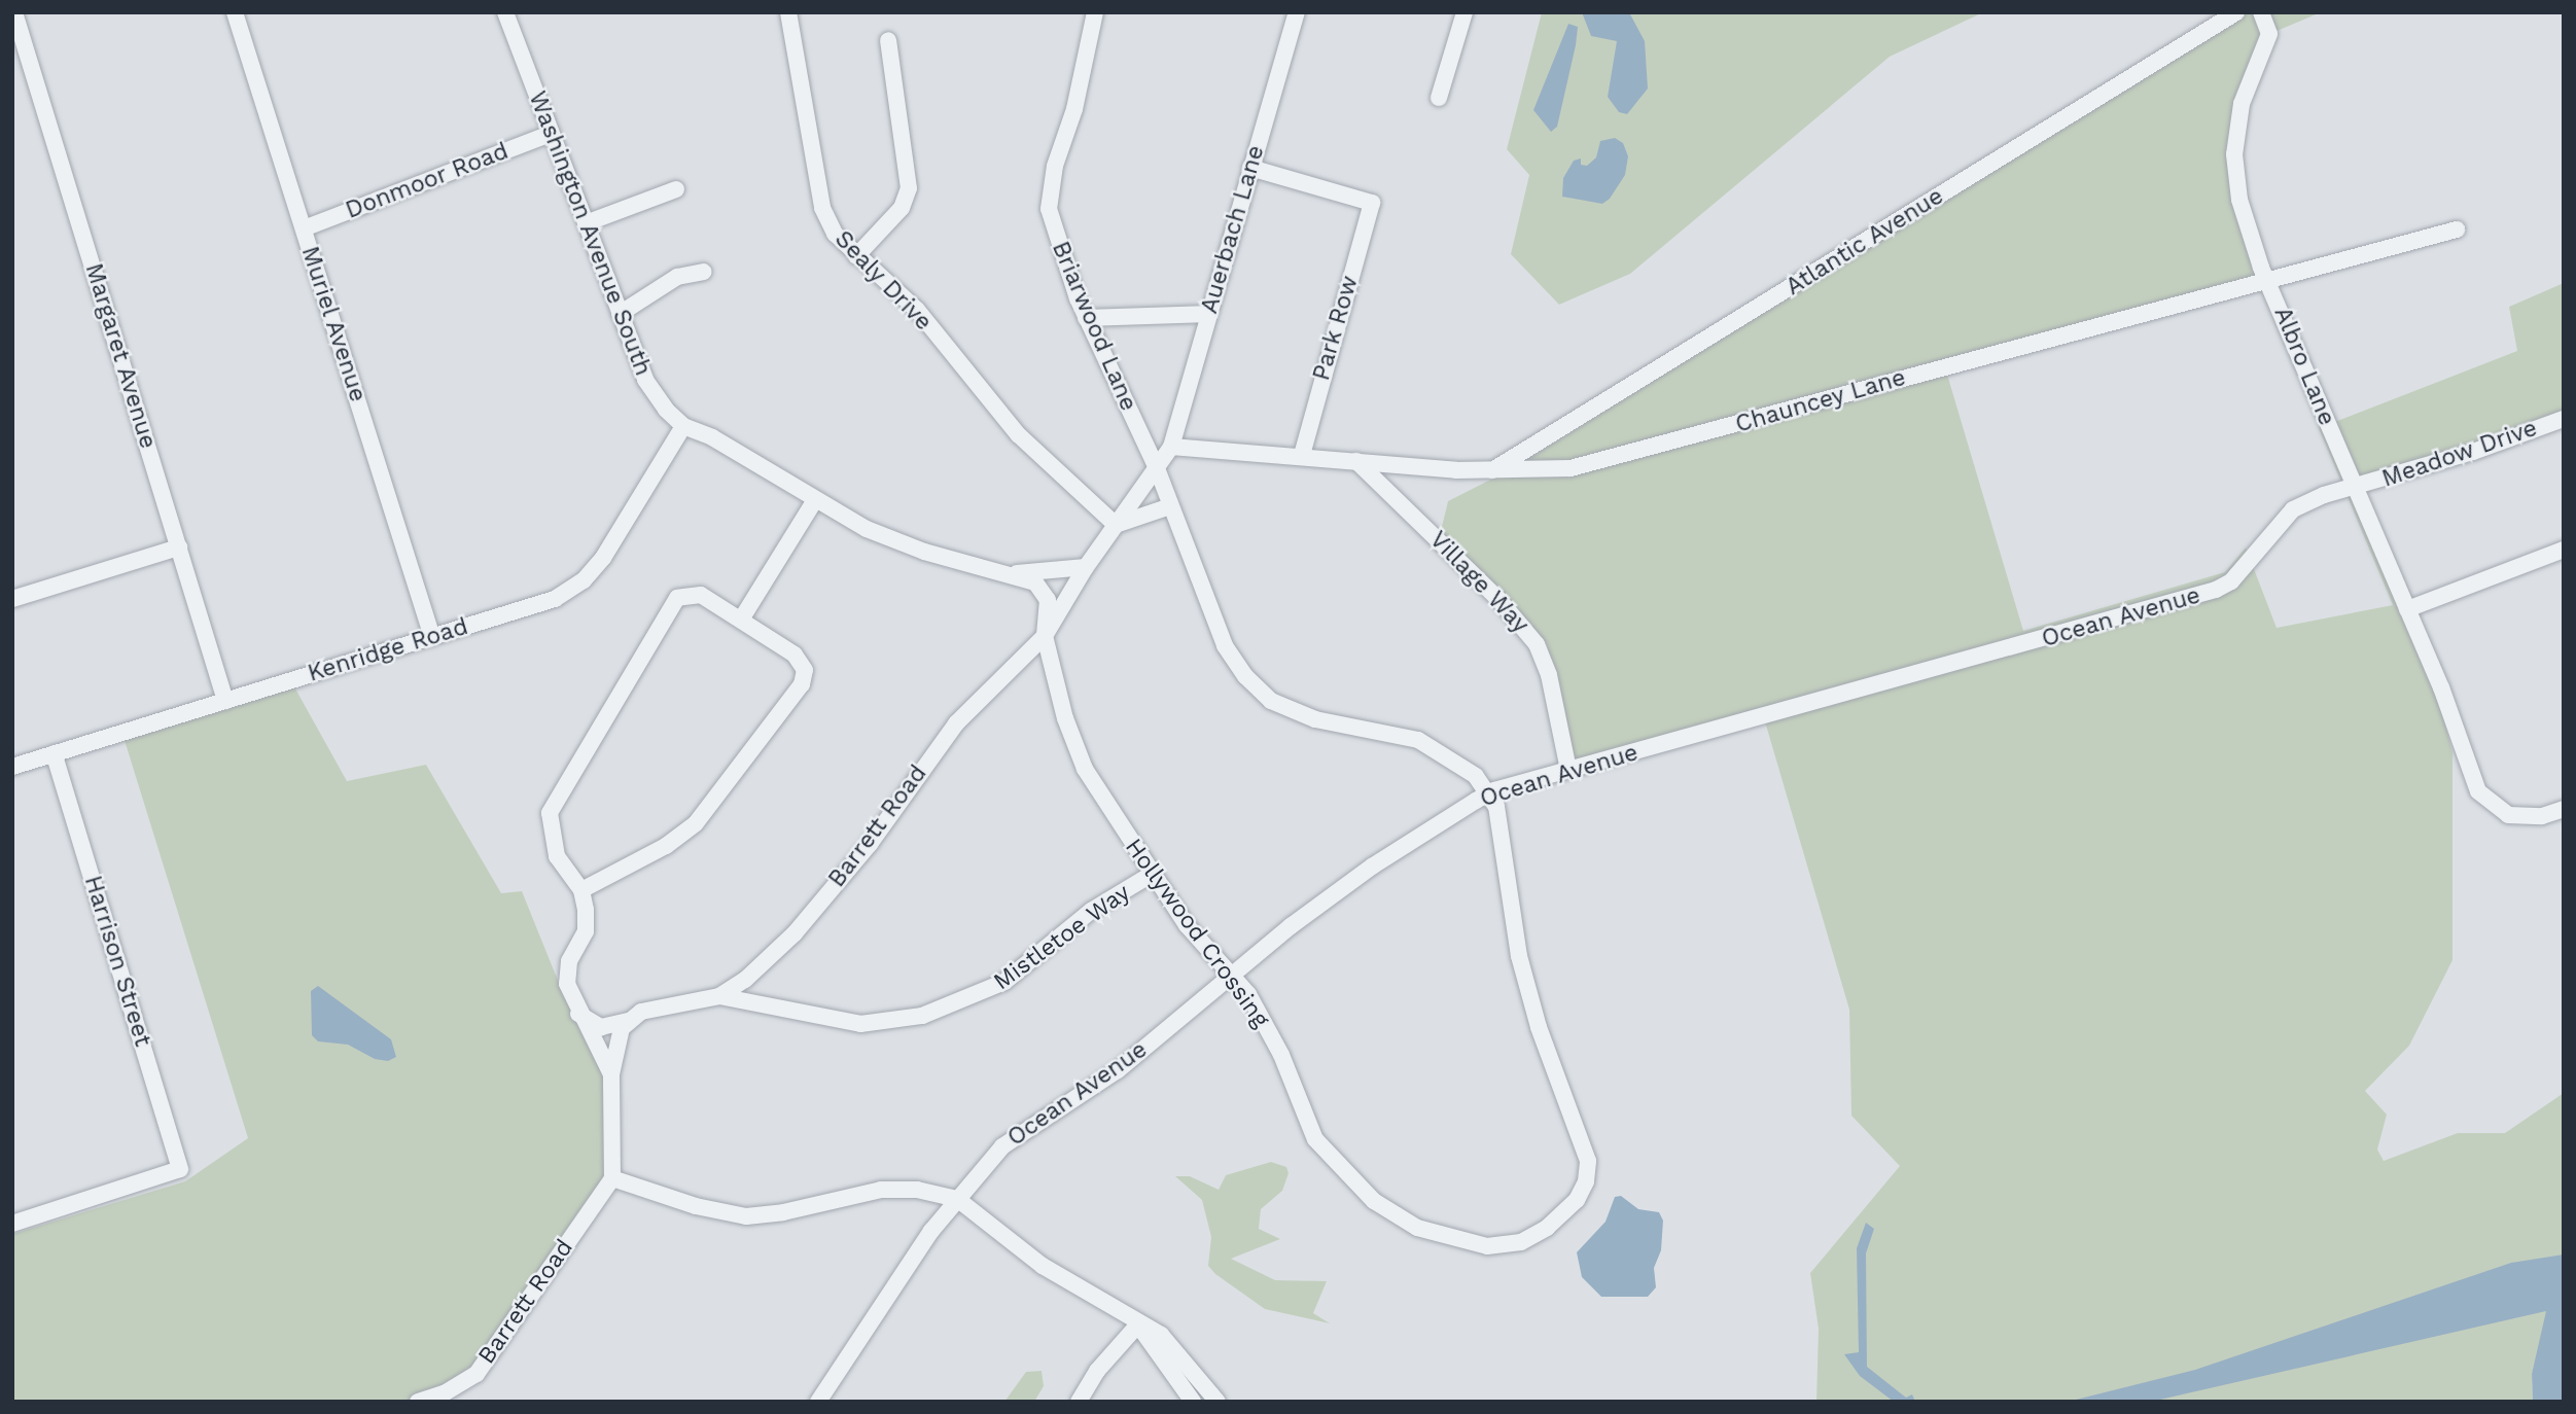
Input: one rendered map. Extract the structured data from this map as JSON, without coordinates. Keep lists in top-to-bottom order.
{
  "streets": {
    "street": [
      "Donmoor Road",
      "Auerbach Lane",
      "Washington Avenue South",
      "Atlantic Avenue",
      "Sealy Drive",
      "Muriel Avenue",
      "Briarwood Lane",
      "Park Row",
      "Margaret Avenue",
      "Albro Lane",
      "Chauncey Lane",
      "Meadow Drive",
      "Village Way",
      "Ocean Avenue",
      "Kenridge Road",
      "Barrett Road",
      "Hollywood Crossing",
      "Mistletoe Way",
      "Harrison Street"
    ]
  },
  "crossings": [
    ["Donmoor Road", "Washington Avenue South"],
    ["Donmoor Road", "Muriel Avenue"],
    ["Auerbach Lane", "Park Row"],
    ["Auerbach Lane", "Chauncey Lane"],
    ["Washington Avenue South", "Kenridge Road"],
    ["Washington Avenue South", "Barrett Road"],
    ["Washington Avenue South", "Hollywood Crossing"],
    ["Atlantic Avenue", "Chauncey Lane"],
    ["Sealy Drive", "Barrett Road"],
    ["Muriel Avenue", "Kenridge Road"],
    ["Briarwood Lane", "Ocean Avenue"],
    ["Briarwood Lane", "Barrett Road"],
    ["Briarwood Lane", "Hollywood Crossing"],
    ["Park Row", "Chauncey Lane"],
    ["Margaret Avenue", "Kenridge Road"],
    ["Albro Lane", "Chauncey Lane"],
    ["Albro Lane", "Meadow Drive"],
    ["Albro Lane", "Ocean Avenue"],
    ["Chauncey Lane", "Village Way"],
    ["Meadow Drive", "Ocean Avenue"],
    ["Village Way", "Ocean Avenue"],
    ["Ocean Avenue", "Hollywood Crossing"],
    ["Kenridge Road", "Harrison Street"],
    ["Barrett Road", "Hollywood Crossing"],
    ["Barrett Road", "Mistletoe Way"],
    ["Hollywood Crossing", "Mistletoe Way"]
  ]
}
